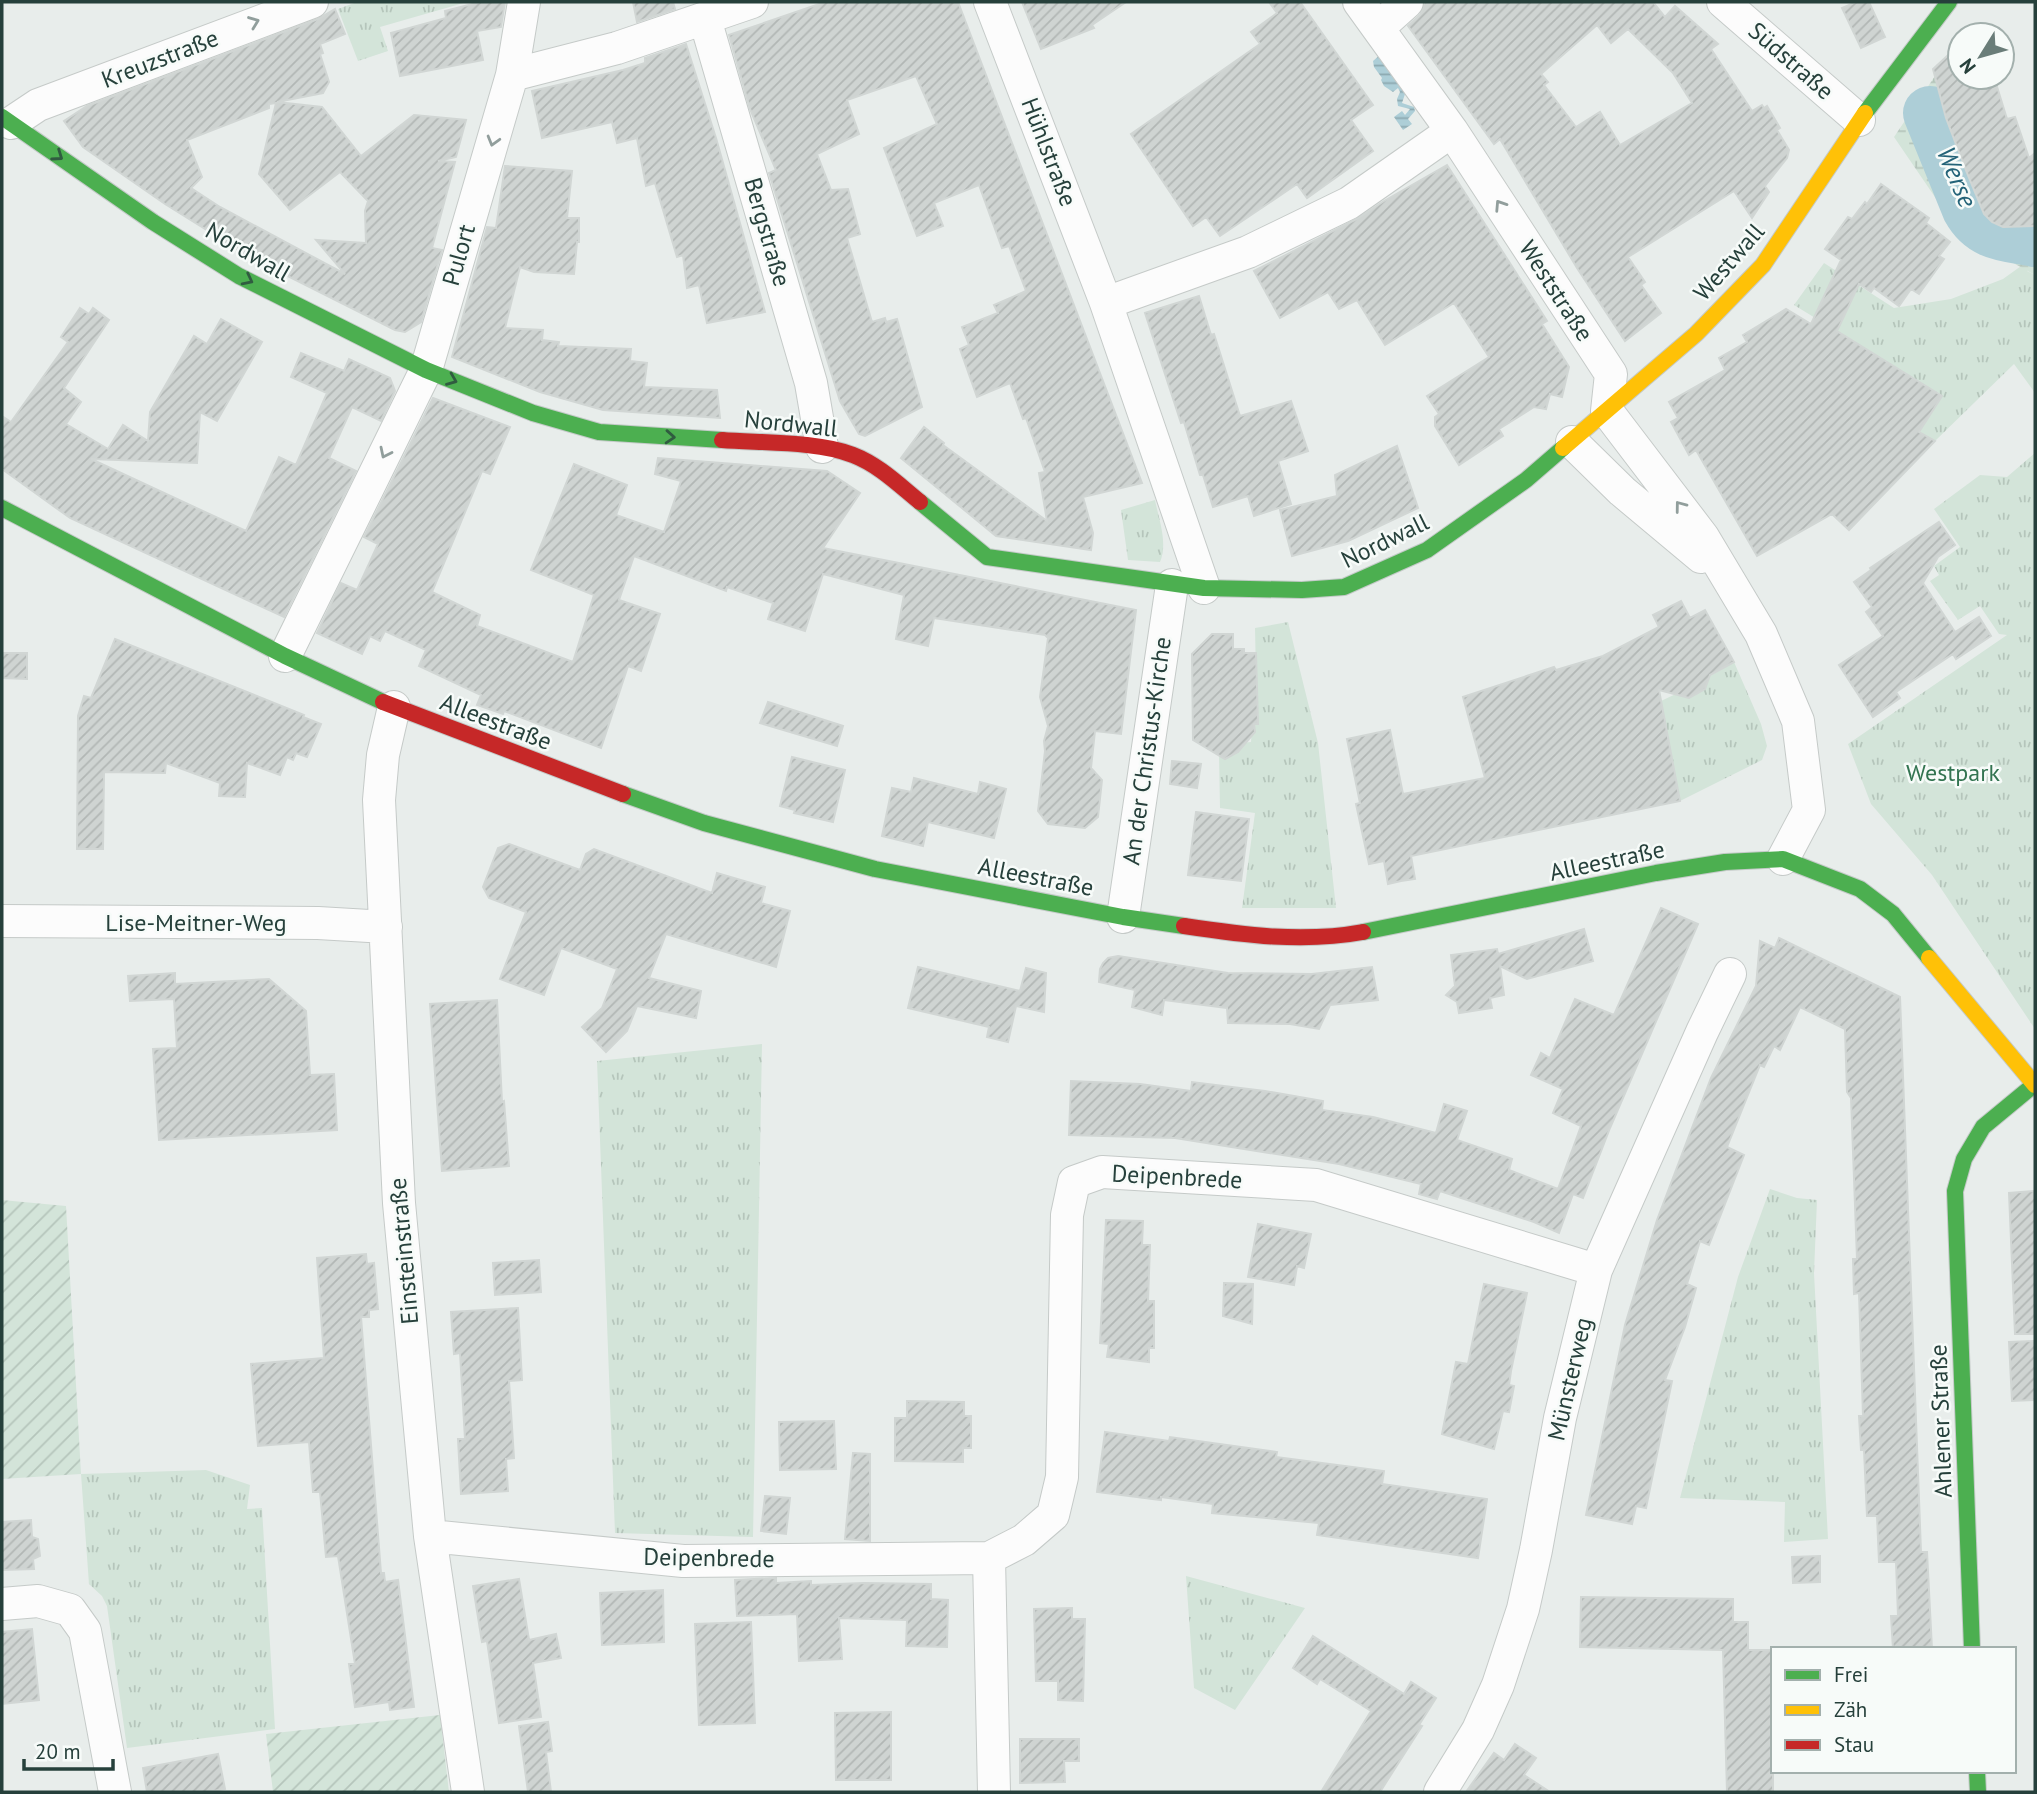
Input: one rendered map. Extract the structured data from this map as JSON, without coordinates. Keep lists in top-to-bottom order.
{
  "streets": {
    "main road": [
      "Nordwall",
      "Westwall",
      "Alleestraße",
      "Ahlener Straße"
    ],
    "street": [
      "Kreuzstraße",
      "Südstraße",
      "Hühlstraße",
      "Bergstraße",
      "Pulort",
      "Weststraße",
      "An der Christus-Kirche",
      "Lise-Meitner-Weg",
      "Deipenbrede",
      "Einsteinstraße",
      "Münsterweg"
    ]
  },
  "crossings": [
    ["Kreuzstraße", "Nordwall"],
    ["Südstraße", "Westwall"],
    ["Hühlstraße", "Nordwall"],
    ["Bergstraße", "Nordwall"],
    ["Nordwall", "Pulort"],
    ["Nordwall", "Westwall"],
    ["Nordwall", "Weststraße"],
    ["Nordwall", "An der Christus-Kirche"],
    ["Pulort", "Alleestraße"],
    ["Westwall", "Weststraße"],
    ["Alleestraße", "An der Christus-Kirche"],
    ["Alleestraße", "Einsteinstraße"],
    ["Alleestraße", "Ahlener Straße"],
    ["Lise-Meitner-Weg", "Einsteinstraße"],
    ["Deipenbrede", "Einsteinstraße"],
    ["Deipenbrede", "Münsterweg"]
  ],
  "one_way": [
    "Kreuzstraße",
    "Nordwall",
    "Pulort",
    "Weststraße"
  ],
  "water": ["Werse"],
  "parks": ["Westpark"],
  "legend": ["Frei", "Zäh", "Stau"],
  "scale_bar": "20 m",
  "north": "bottom left"
}
